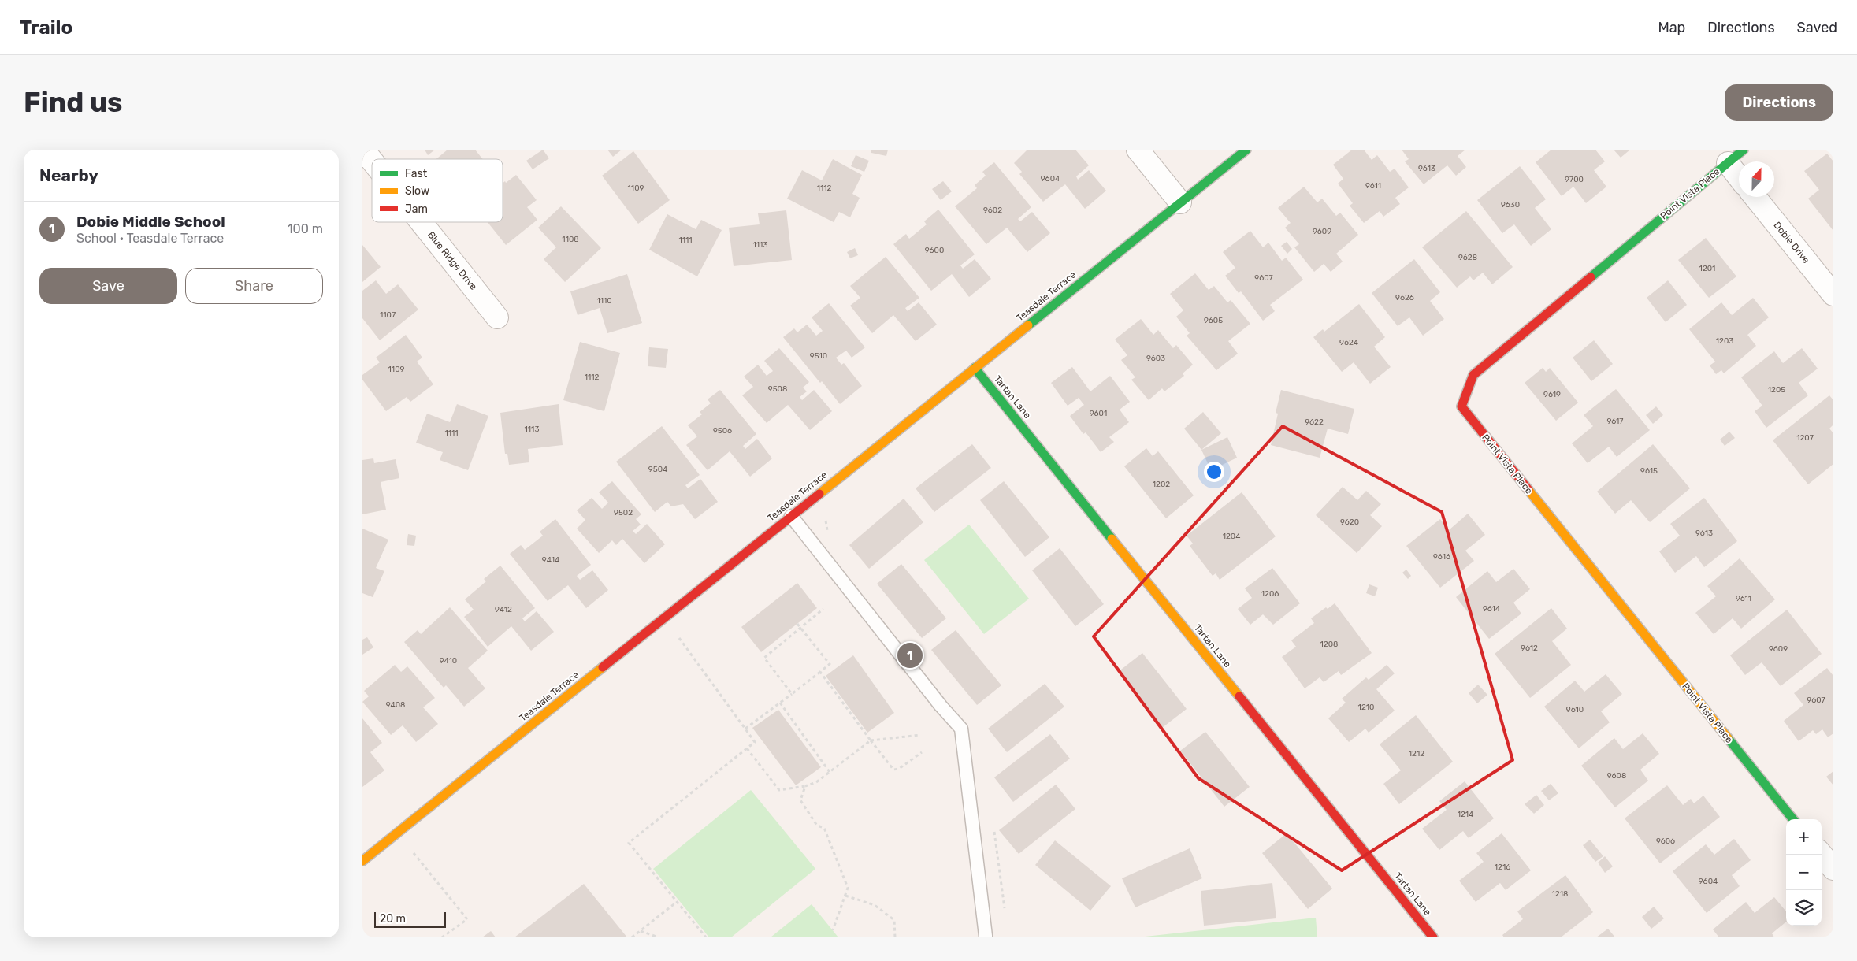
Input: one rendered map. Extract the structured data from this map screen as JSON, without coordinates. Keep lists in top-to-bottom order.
{
  "streets": {
    "street": [
      "Point Vista Place",
      "Dobie Drive",
      "Blue Ridge Drive",
      "Teasdale Terrace",
      "Tartan Lane"
    ]
  },
  "crossings": [
    ["Teasdale Terrace", "Tartan Lane"]
  ],
  "house_numbers": [
    "9613",
    "9604",
    "9700",
    "9611",
    "1109",
    "1112",
    "9630",
    "9602",
    "9609",
    "1108",
    "1111",
    "1113",
    "9600",
    "9628",
    "1201",
    "9607",
    "9626",
    "1110",
    "1107",
    "9605",
    "1203",
    "9624",
    "9510",
    "9603",
    "1109",
    "1112",
    "9508",
    "1205",
    "9619",
    "9601",
    "9617",
    "9622",
    "1113",
    "9506",
    "1111",
    "1207",
    "9504",
    "9615",
    "1202",
    "9502",
    "9620",
    "9613",
    "1204",
    "9616",
    "9414",
    "1206",
    "9611",
    "9614",
    "9412",
    "1208",
    "9612",
    "9609",
    "9410",
    "9607",
    "9408",
    "1210",
    "9610",
    "1212",
    "9608",
    "1214",
    "9606",
    "1216",
    "9604",
    "1218"
  ],
  "legend": ["Fast", "Slow", "Jam"],
  "scale_bar": "20 m",
  "north": "top",
  "page": {
    "header": "Trailo",
    "nav": ["Map", "Directions", "Saved"],
    "buttons": [
      "Directions",
      ["Save", "Share"]
    ],
    "title": "Find us",
    "heading": "Nearby",
    "list": [
      {
        "mark": "1",
        "name": "Dobie Middle School",
        "note": "School · Teasdale Terrace",
        "value": "100 m"
      }
    ],
    "pins": "1",
    "map_buttons": ["+", "−"],
    "scale": "20 m"
  }
}
